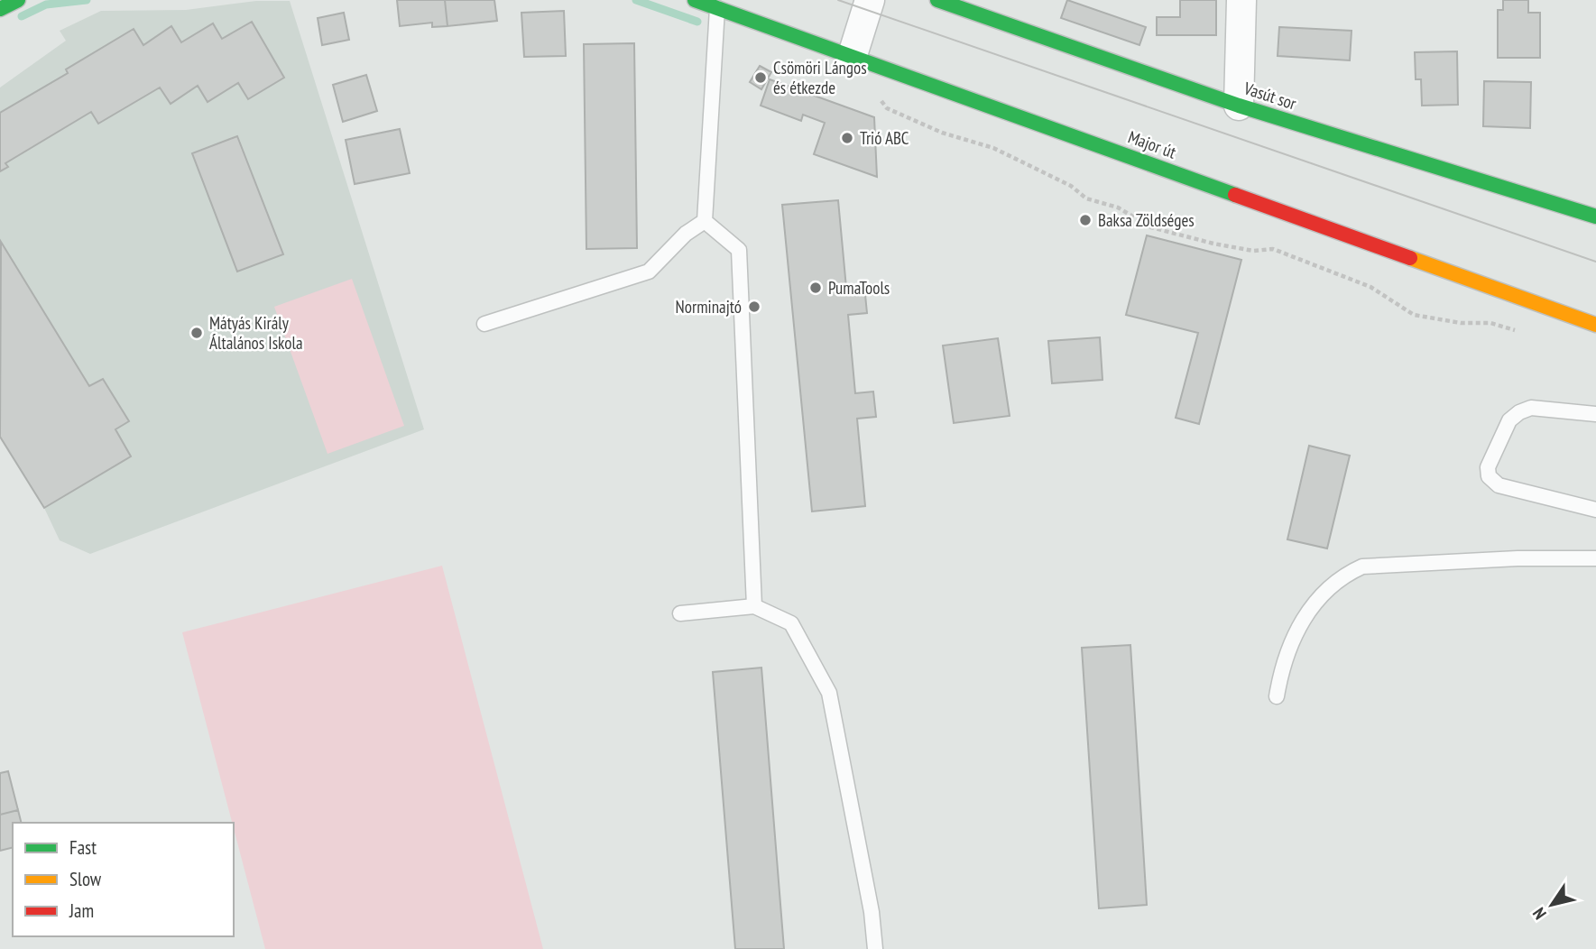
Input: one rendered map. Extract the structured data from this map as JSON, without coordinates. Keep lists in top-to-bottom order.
{
  "streets": {
    "street": ["Vasút sor", "Major út"]
  },
  "places": [
    "Csömöri Lángos és étkezde",
    "Trió ABC",
    "Baksa Zöldséges",
    "PumaTools",
    "Norminajtó",
    "Mátyás Király Általános Iskola"
  ],
  "legend": ["Fast", "Slow", "Jam"],
  "north": "bottom left"
}
